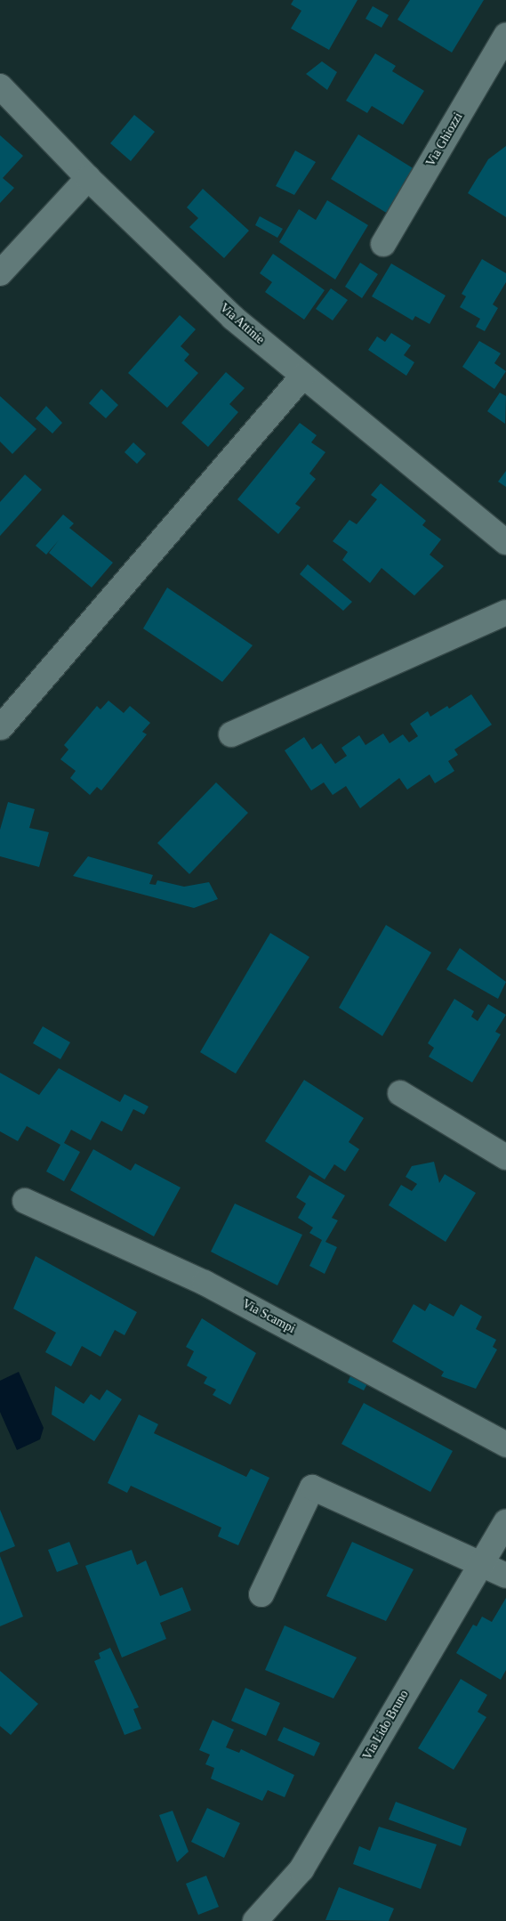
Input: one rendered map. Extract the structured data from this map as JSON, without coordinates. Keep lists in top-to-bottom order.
{
  "streets": {
    "street": [
      "Via Ghiozzi",
      "Via Attinie",
      "Via Scampi",
      "Via Lido Bruno"
    ]
  }
}
